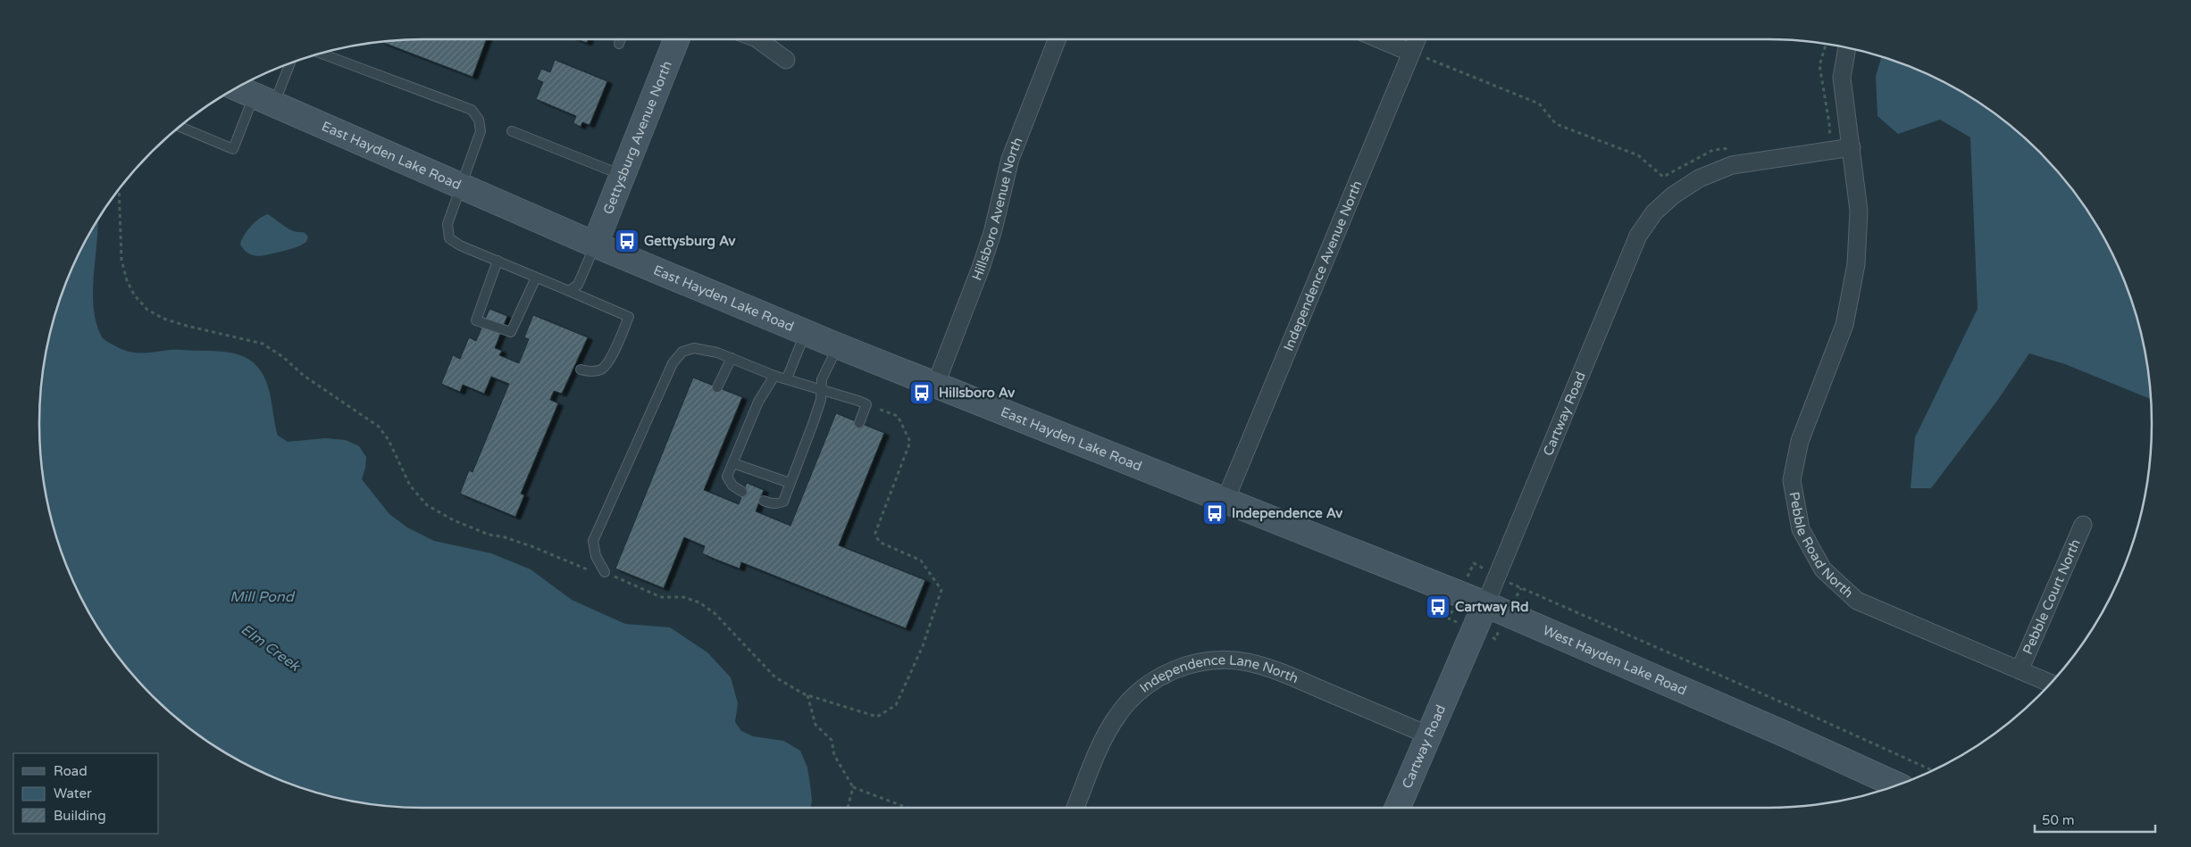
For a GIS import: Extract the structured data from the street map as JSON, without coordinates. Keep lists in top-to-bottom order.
{
  "streets": {
    "main road": [
      "Gettysburg Avenue North",
      "East Hayden Lake Road",
      "Cartway Road",
      "West Hayden Lake Road"
    ],
    "street": [
      "Hillsboro Avenue North",
      "Independence Avenue North",
      "Pebble Road North",
      "Pebble Court North",
      "Independence Lane North"
    ]
  },
  "crossings": [
    ["Gettysburg Avenue North", "East Hayden Lake Road"],
    ["East Hayden Lake Road", "Hillsboro Avenue North"],
    ["East Hayden Lake Road", "Independence Avenue North"],
    ["East Hayden Lake Road", "West Hayden Lake Road"],
    ["Independence Avenue North", "West Hayden Lake Road"],
    ["Cartway Road", "Pebble Road North"],
    ["Cartway Road", "West Hayden Lake Road"],
    ["Cartway Road", "Independence Lane North"],
    ["Pebble Road North", "Pebble Court North"]
  ],
  "water": ["Mill Pond", "Elm Creek"],
  "places": {
    "bus stop": [
      "Gettysburg Av",
      "Hillsboro Av",
      "Independence Av",
      "Cartway Rd"
    ]
  },
  "legend": ["Road", "Water", "Building"],
  "scale_bar": "50 m"
}
